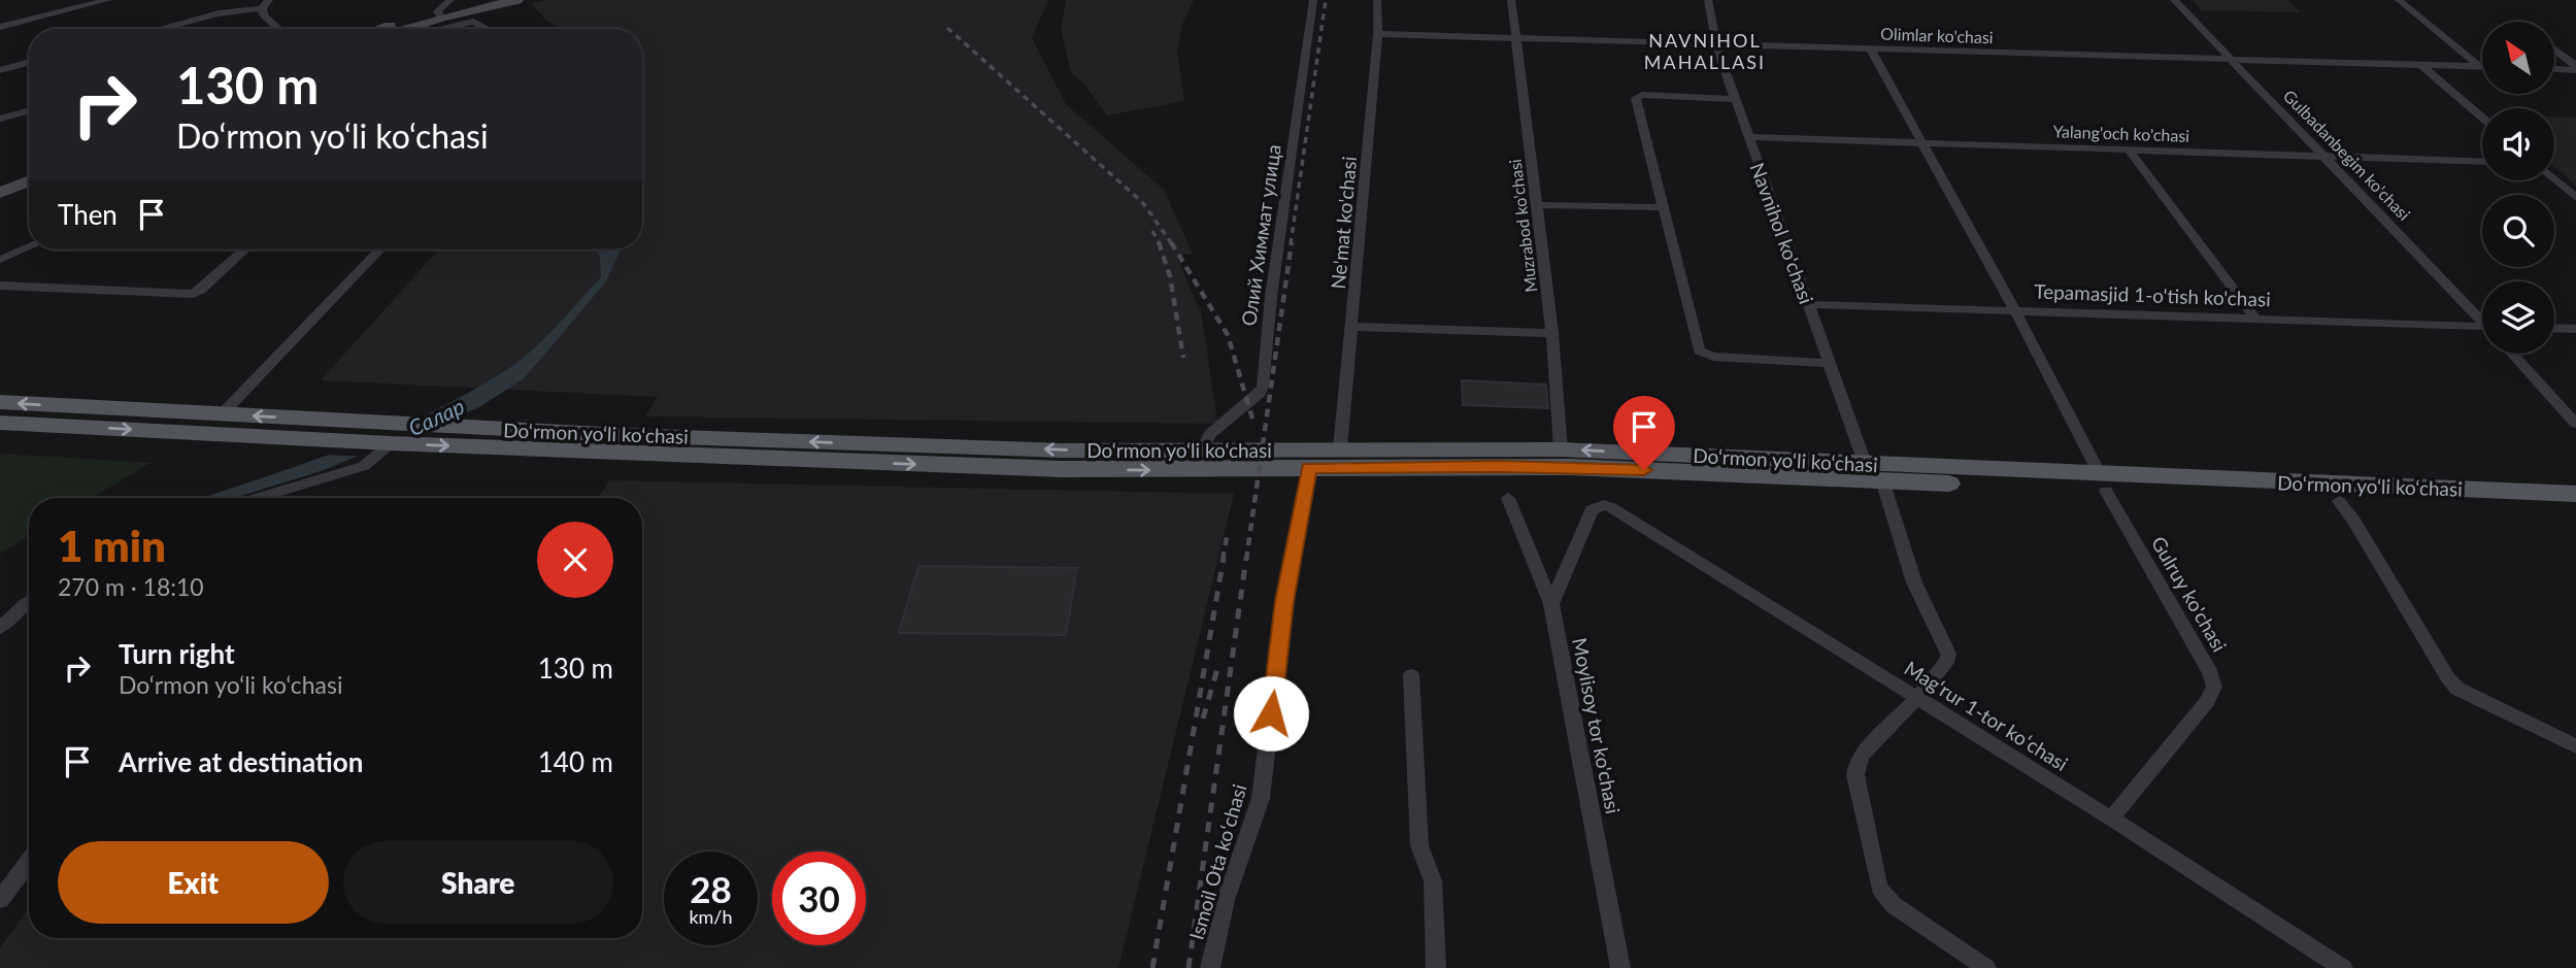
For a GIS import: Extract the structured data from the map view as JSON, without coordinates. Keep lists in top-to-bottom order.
{
  "streets": {
    "main road": ["Do‘rmon yo‘li ko‘chasi"],
    "street": [
      "Olimlar ko'chasi",
      "Yalang'och ko'chasi",
      "Gulbadanbegim ko'chasi",
      "Ne'mat ko'chasi",
      "Muzrabod ko'chasi",
      "Navnihol ko'chasi",
      "Олий Химмат улица",
      "Tepamasjid 1-o'tish ko'chasi",
      "Gulruy ko'chasi",
      "Magʻrur 1-tor koʻchasi",
      "Moylisoy tor ko'chasi",
      "Ismoil Ota koʻchasi"
    ]
  },
  "crossings": [
    ["Olimlar ko'chasi", "Gulbadanbegim ko'chasi"],
    ["Olimlar ko'chasi", "Ne'mat ko'chasi"],
    ["Olimlar ko'chasi", "Muzrabod ko'chasi"],
    ["Olimlar ko'chasi", "Navnihol ko'chasi"],
    ["Yalang'och ko'chasi", "Gulbadanbegim ko'chasi"],
    ["Yalang'och ko'chasi", "Navnihol ko'chasi"],
    ["Ne'mat ko'chasi", "Do‘rmon yo‘li ko‘chasi"],
    ["Muzrabod ko'chasi", "Do‘rmon yo‘li ko‘chasi"],
    ["Navnihol ko'chasi", "Tepamasjid 1-o'tish ko'chasi"],
    ["Navnihol ko'chasi", "Do‘rmon yo‘li ko‘chasi"],
    ["Navnihol ko'chasi", "Magʻrur 1-tor koʻchasi"],
    ["Олий Химмат улица", "Do‘rmon yo‘li ko‘chasi"],
    ["Do‘rmon yo‘li ko‘chasi", "Gulruy ko'chasi"],
    ["Do‘rmon yo‘li ko‘chasi", "Ismoil Ota koʻchasi"],
    ["Gulruy ko'chasi", "Magʻrur 1-tor koʻchasi"],
    ["Magʻrur 1-tor koʻchasi", "Moylisoy tor ko'chasi"]
  ],
  "districts": ["NAVNIHOL MAHALLASI"],
  "water": ["Салар"],
  "north": "top left",
  "page": {
    "turn": ["130 m", "Do‘rmon yo‘li ko‘chasi"],
    "then": "Then",
    "heading": ["1 min", "270 m · 18:10"],
    "list": [
      {
        "name": "Turn right",
        "note": "Do‘rmon yo‘li ko‘chasi",
        "value": "130 m"
      },
      {
        "name": "Arrive at destination",
        "value": "140 m"
      }
    ],
    "buttons": ["Exit", "Share"],
    "speed": "28 km/h",
    "limit": "30"
  }
}
